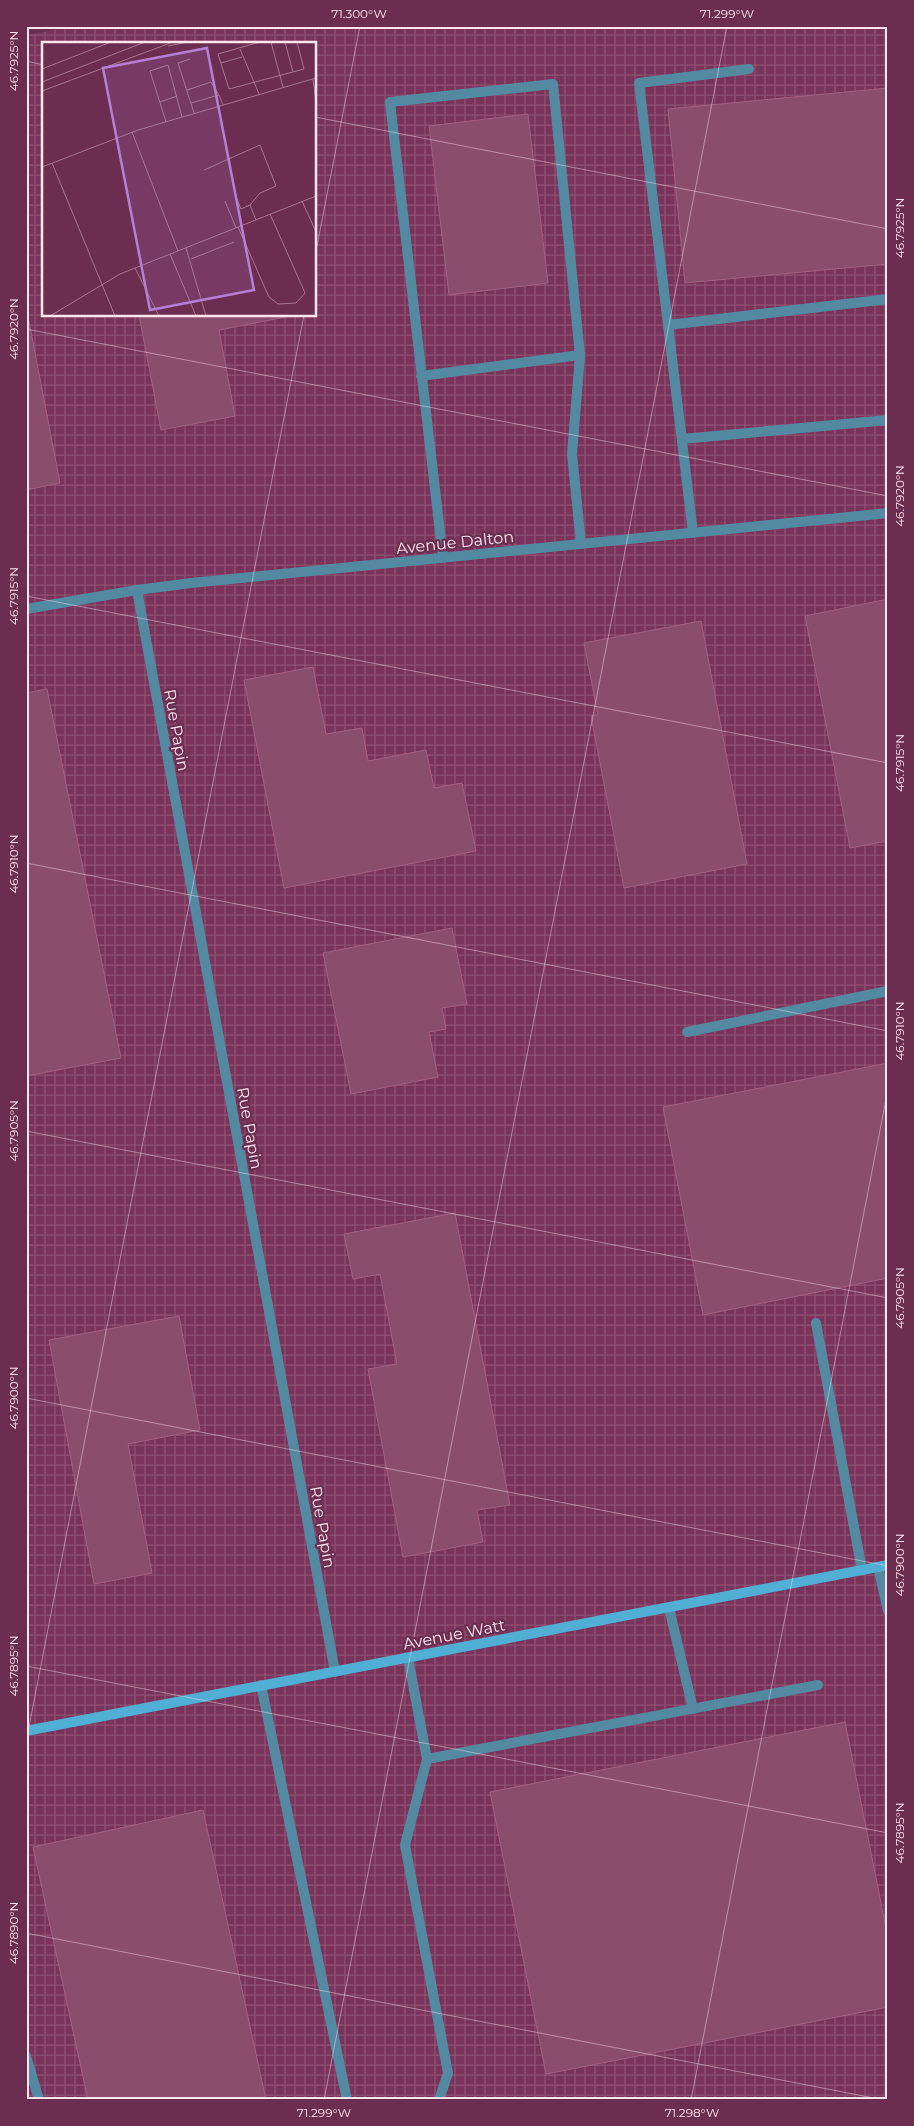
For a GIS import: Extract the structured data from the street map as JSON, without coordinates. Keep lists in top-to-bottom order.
{
  "streets": {
    "street": ["Avenue Dalton", "Rue Papin", "Avenue Watt"]
  },
  "crossings": [
    ["Avenue Dalton", "Rue Papin"],
    ["Rue Papin", "Avenue Watt"]
  ],
  "coordinates": [
    "71.300°W",
    "71.299°W",
    "46.7925°N",
    "46.7920°N",
    "46.7915°N",
    "46.7910°N",
    "46.7905°N",
    "46.7900°N",
    "46.7895°N",
    "46.7890°N",
    "71.298°W"
  ]
}
